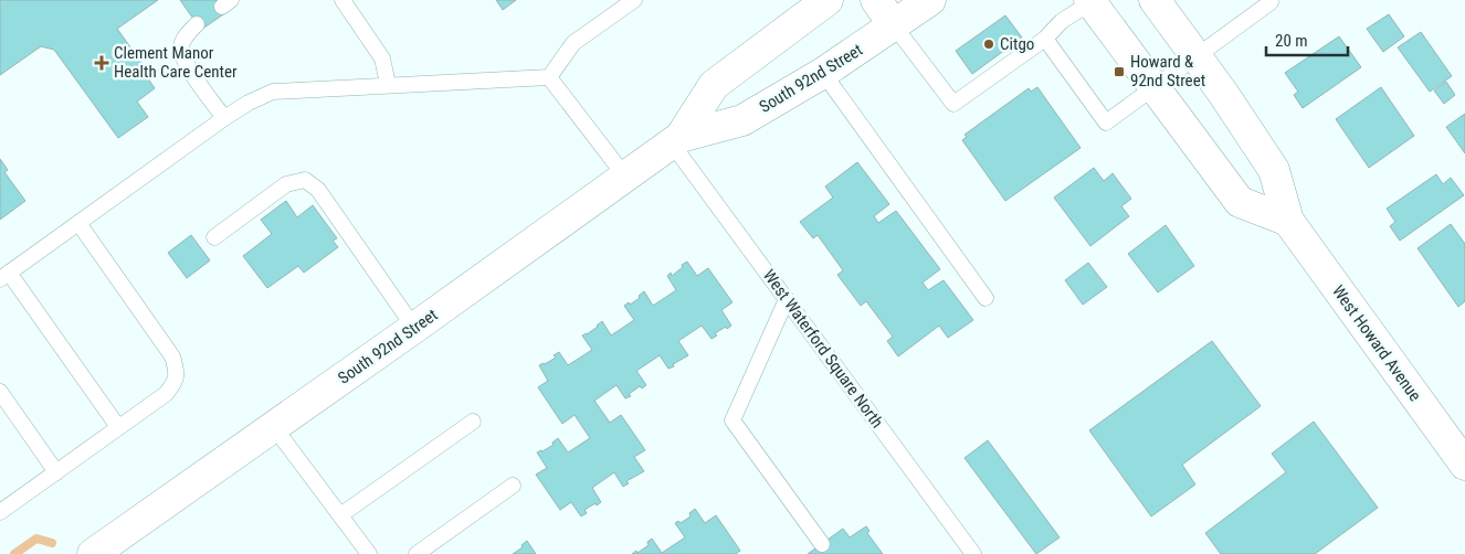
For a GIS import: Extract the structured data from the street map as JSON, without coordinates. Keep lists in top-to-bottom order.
{
  "streets": {
    "main road": ["South 92nd Street", "West Howard Avenue"],
    "lane": ["West Waterford Square North"]
  },
  "crossings": [
    ["South 92nd Street", "West Waterford Square North"]
  ],
  "places": {
    "other": ["Citgo"],
    "health": ["Clement Manor Health Care Center"],
    "transit": ["Howard & 92nd Street"]
  },
  "scale_bar": "20 m"
}
